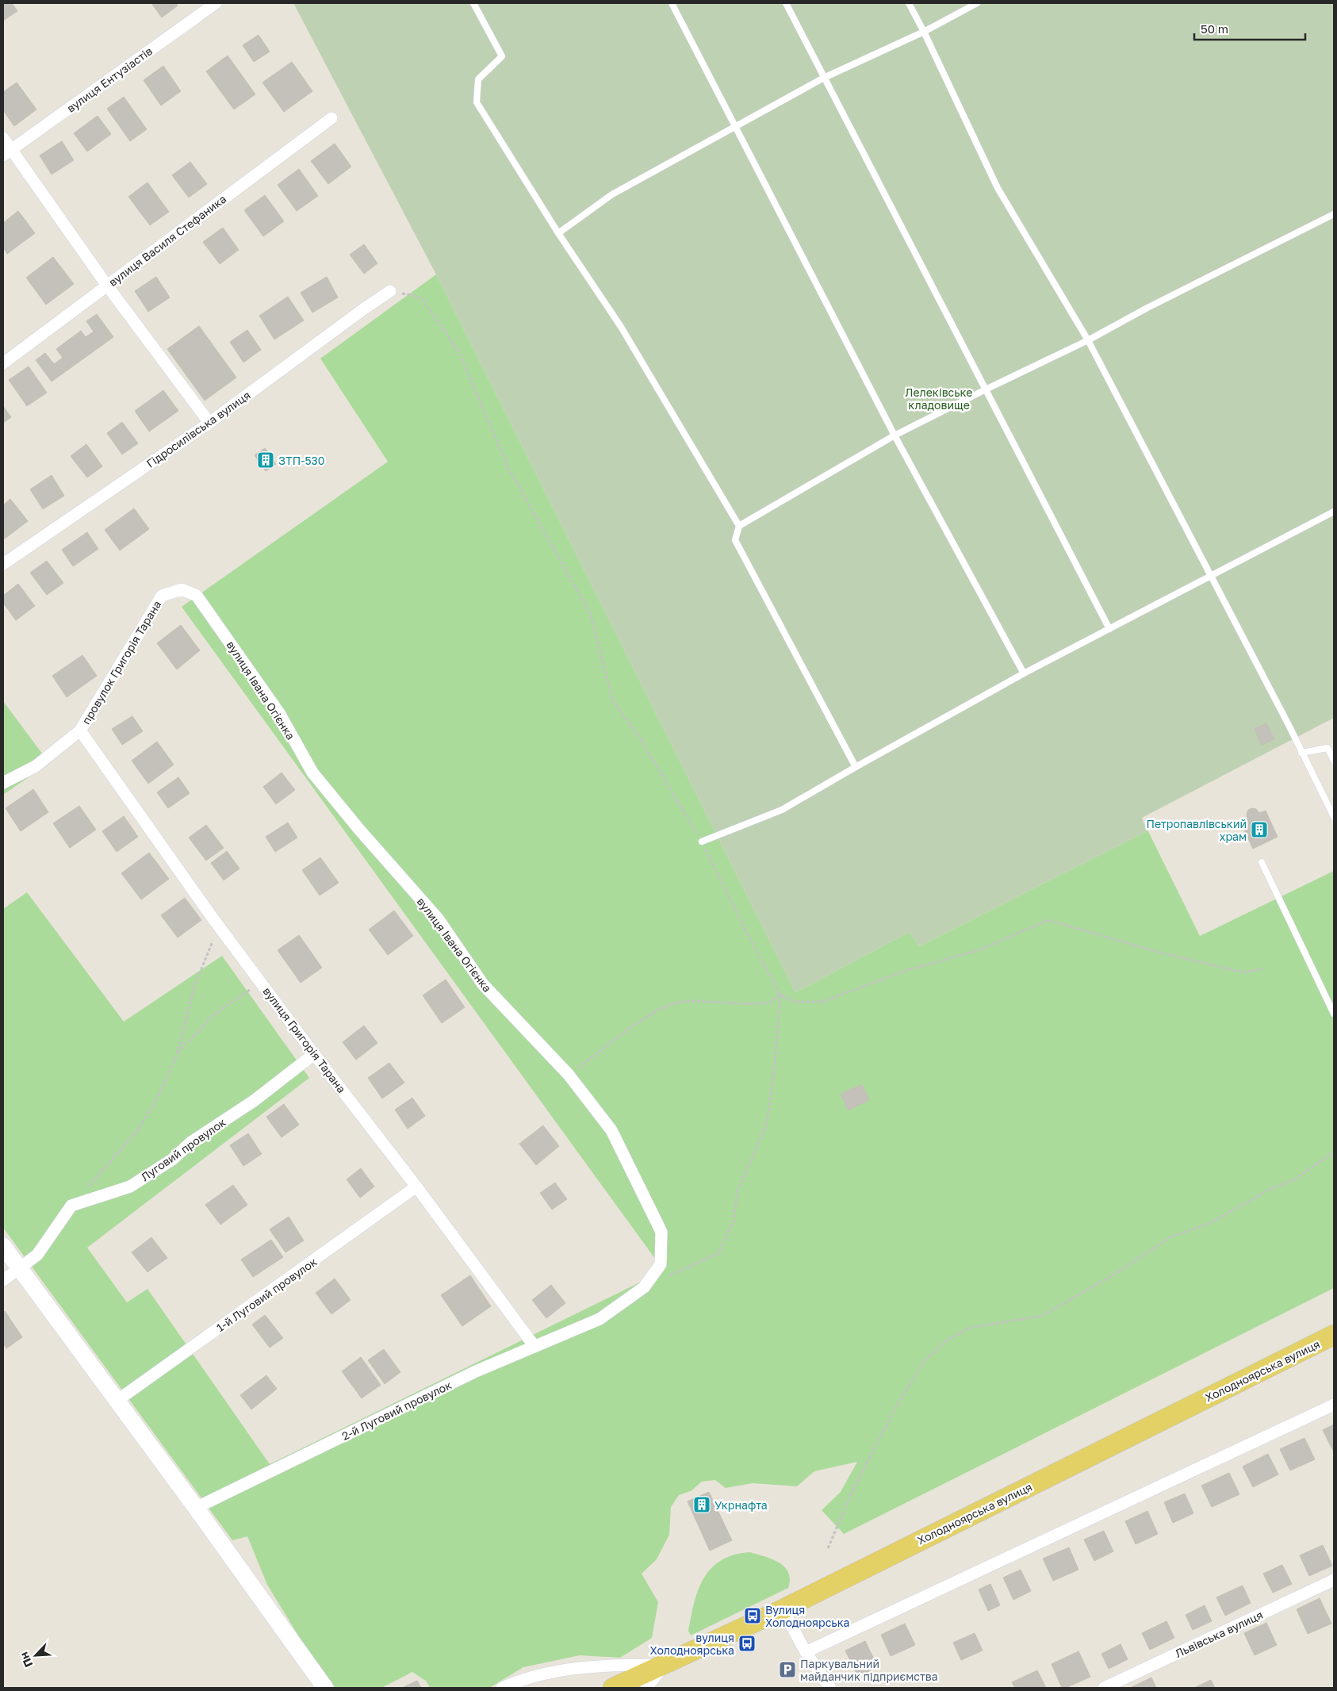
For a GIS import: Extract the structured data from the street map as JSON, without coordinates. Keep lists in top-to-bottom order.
{
  "streets": {
    "main road": ["Холодноярська вулиця"],
    "street": [
      "вулиця Ентузіастів",
      "вулиця Василя Стефаника",
      "Гідросилівська вулиця",
      "провулок Григорія Тарана",
      "вулиця Івана Огієнка",
      "вулиця Григорія Тарана",
      "Луговий провулок",
      "1-й Луговий провулок",
      "2-й Луговий провулок",
      "Львівська вулиця"
    ]
  },
  "crossings": [
    ["провулок Григорія Тарана", "вулиця Івана Огієнка"],
    ["провулок Григорія Тарана", "вулиця Григорія Тарана"],
    ["вулиця Івана Огієнка", "2-й Луговий провулок"],
    ["вулиця Григорія Тарана", "Луговий провулок"],
    ["вулиця Григорія Тарана", "1-й Луговий провулок"],
    ["вулиця Григорія Тарана", "2-й Луговий провулок"]
  ],
  "parks": ["Лелеківське кладовище"],
  "places": {
    "building": ["ЗТП-530", "Петропавлівський храм", "Укрнафта"],
    "bus stop": ["Вулиця Холодноярська", "вулиця Холодноярська"],
    "parking": ["Паркувальний майданчик підприємства"]
  },
  "scale_bar": "50 m",
  "north": "bottom left"
}
